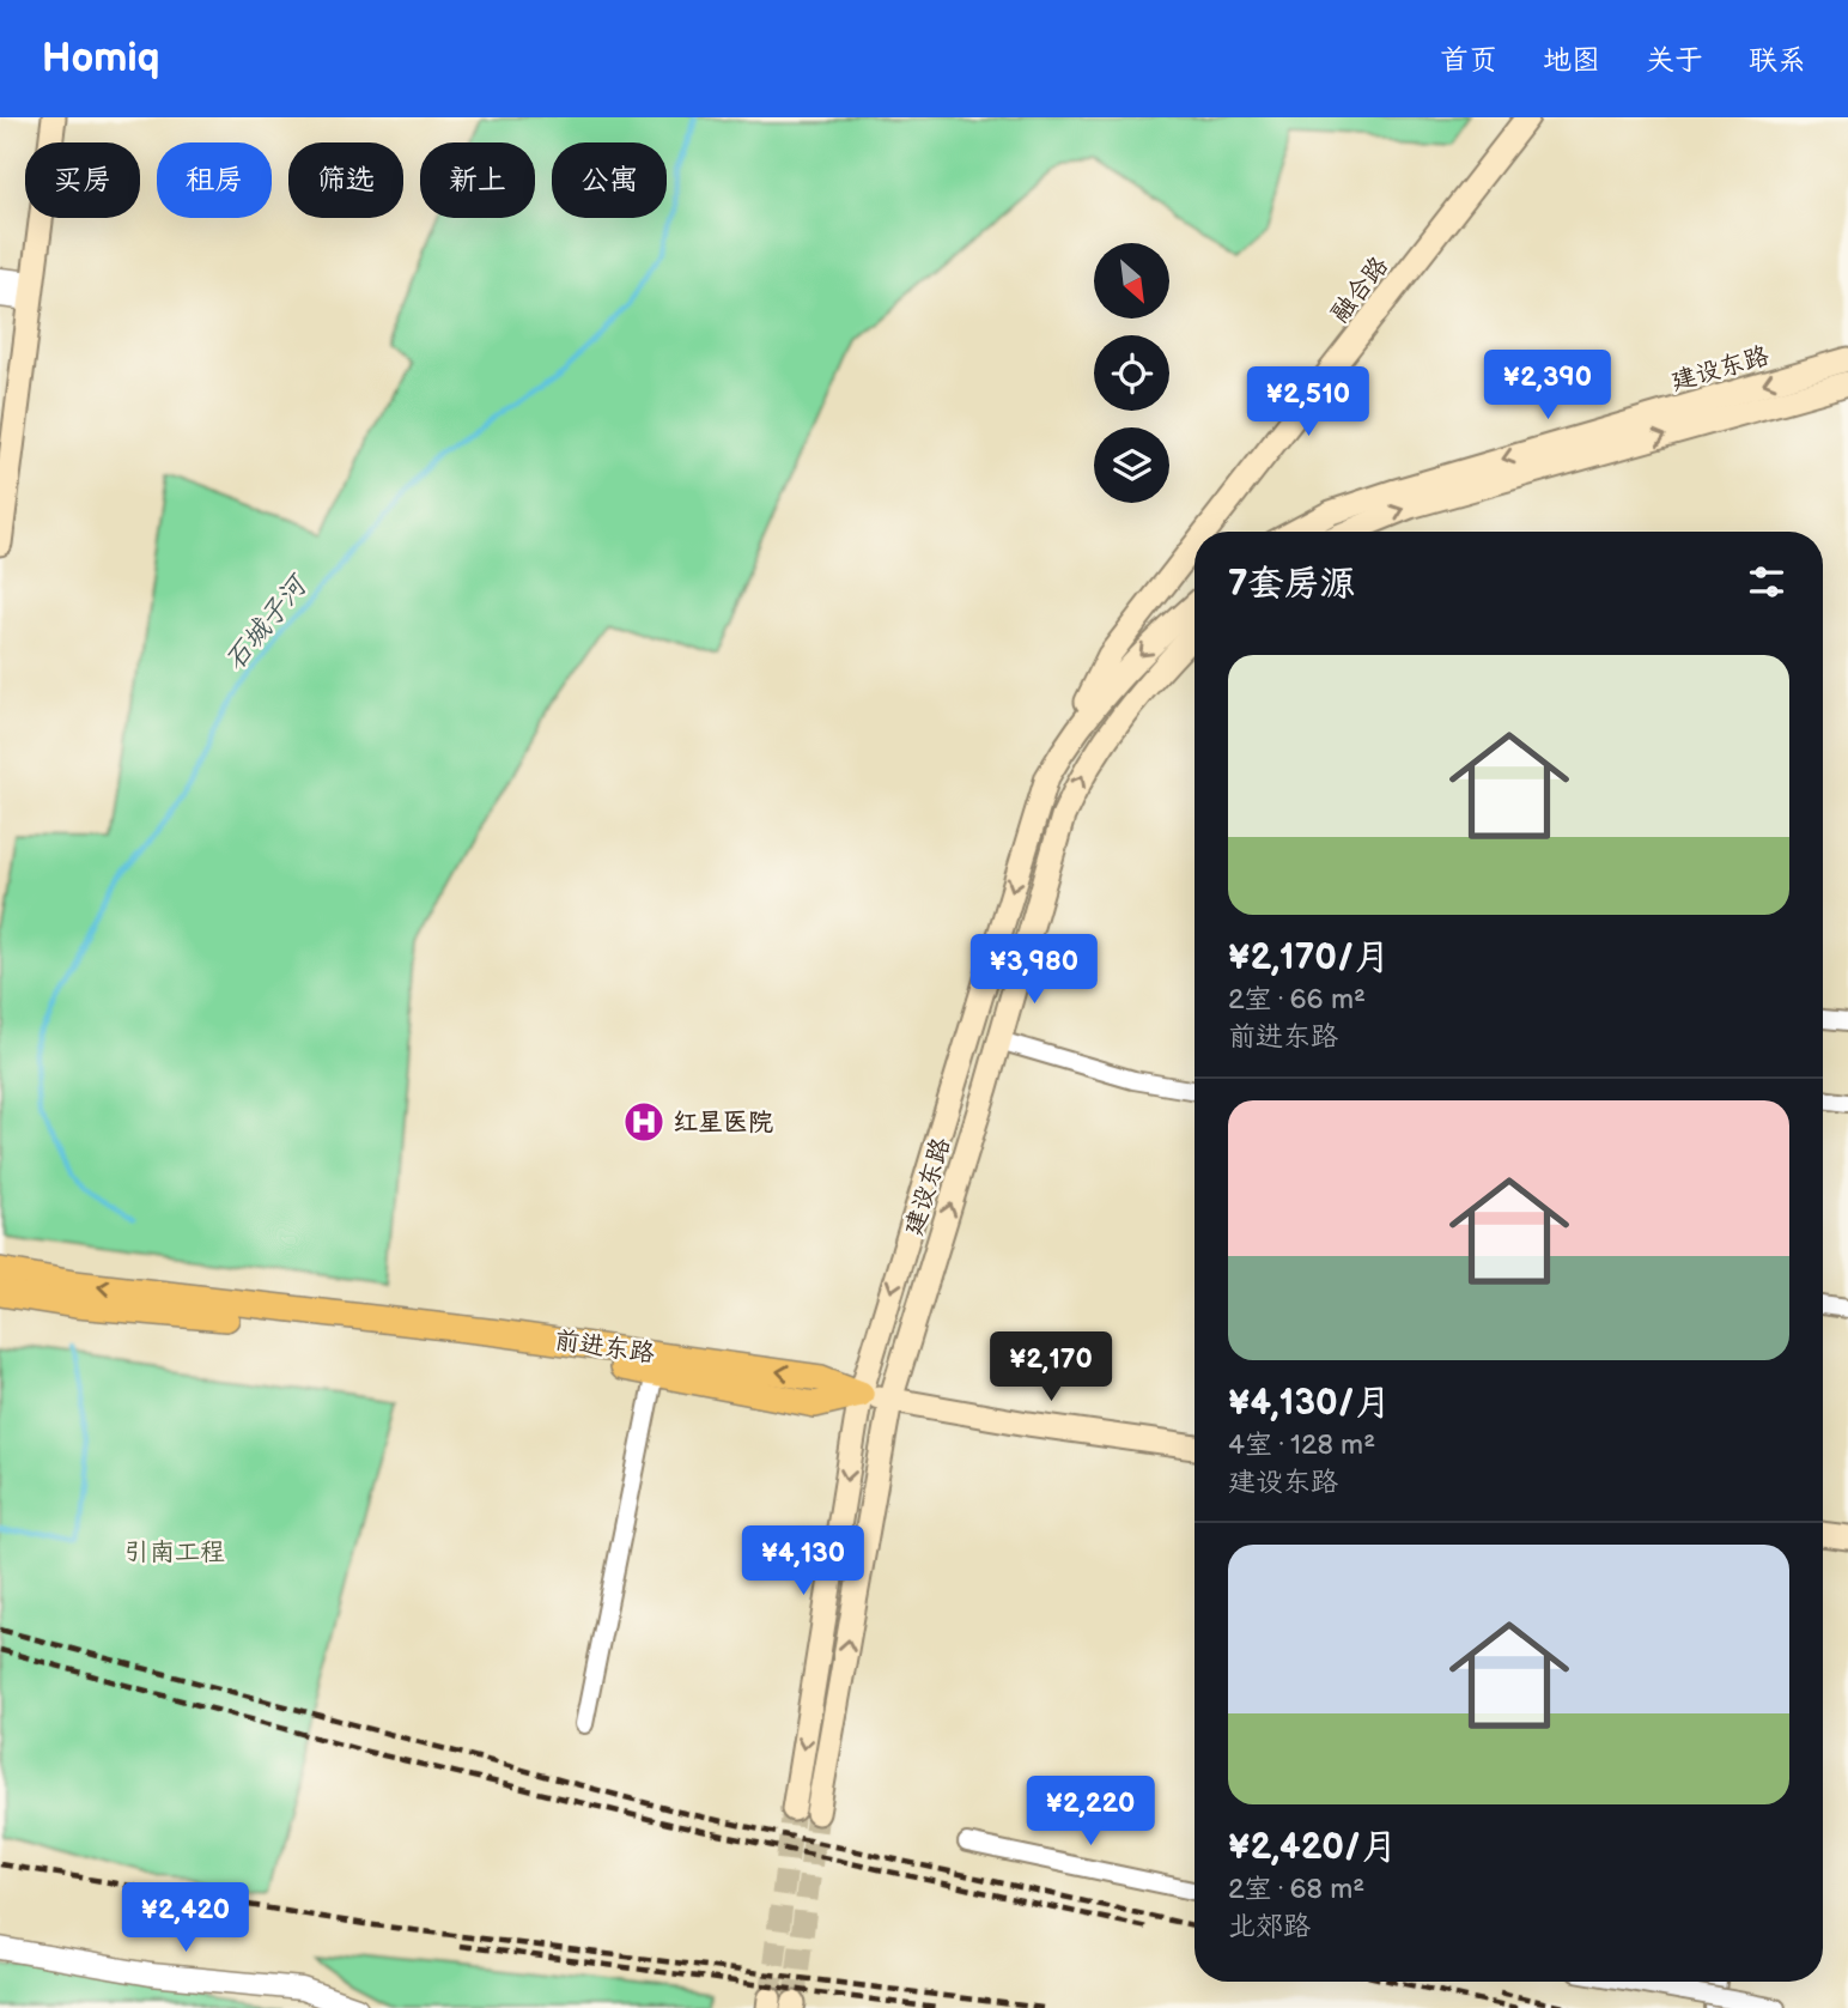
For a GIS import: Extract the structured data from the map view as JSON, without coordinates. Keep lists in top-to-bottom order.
{
  "streets": {
    "main road": ["融合路", "建设东路", "前进东路"]
  },
  "crossings": [
    ["融合路", "建设东路"],
    ["建设东路", "前进东路"]
  ],
  "water": ["石城子河"],
  "parks": ["引南工程"],
  "places": {
    "hospital": ["红星医院"]
  },
  "north": "bottom right",
  "page": {
    "header": "Homiq",
    "nav": [
      "首页",
      "地图",
      "关于",
      "联系"
    ],
    "chip": [
      "买房",
      "租房",
      "筛选",
      "新上",
      "公寓"
    ],
    "price": [
      "¥2,390",
      "¥2,510",
      "¥3,980",
      "¥2,170",
      "¥4,130",
      "¥2,220",
      "¥2,420"
    ],
    "heading": "7套房源",
    "list": [
      {
        "name": "¥2,170/月",
        "note": "2室 · 66 m² · 前进东路"
      },
      {
        "name": "¥4,130/月",
        "note": "4室 · 128 m² · 建设东路"
      },
      {
        "name": "¥2,420/月",
        "note": "2室 · 68 m² · 北郊路"
      }
    ]
  }
}
